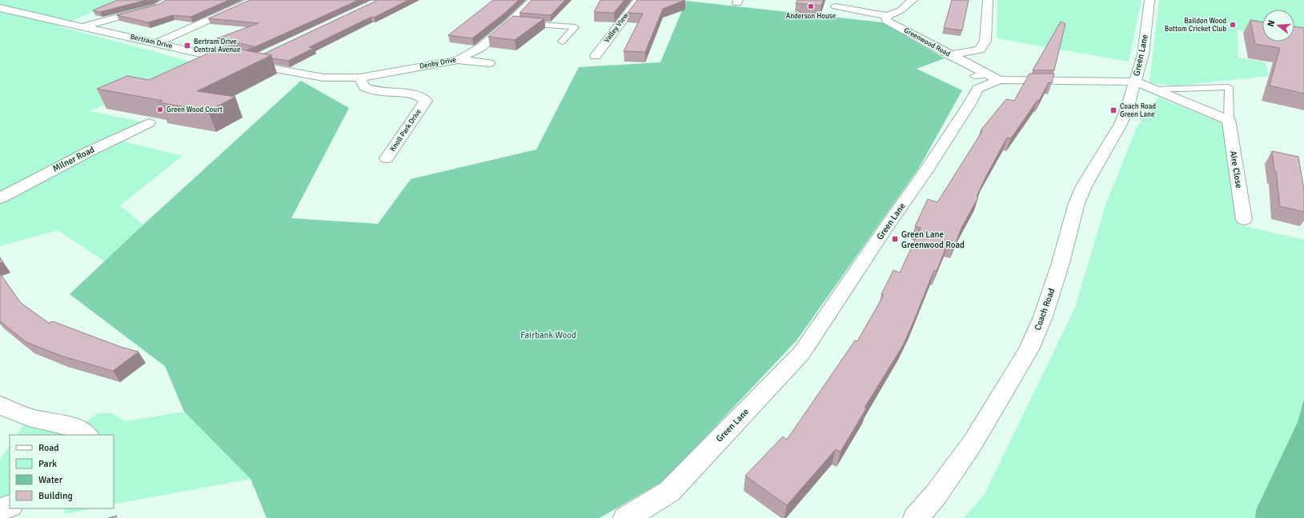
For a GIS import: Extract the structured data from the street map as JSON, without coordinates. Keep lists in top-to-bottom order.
{
  "streets": {
    "street": [
      "Valley View",
      "Bertram Drive",
      "Greenwood Road",
      "Green Lane",
      "Denby Drive",
      "Knoll Park Drive",
      "Milner Road",
      "Aire Close",
      "Coach Road"
    ]
  },
  "crossings": [
    ["Bertram Drive", "Denby Drive"],
    ["Bertram Drive", "Knoll Park Drive"],
    ["Greenwood Road", "Green Lane"],
    ["Green Lane", "Coach Road"],
    ["Denby Drive", "Knoll Park Drive"]
  ],
  "parks": ["Fairbank Wood"],
  "places": {
    "other": ["Anderson House", "Baildon Wood Bottom Cricket Club", "Green Wood Court"],
    "transit": ["Bertram Drive Central Avenue", "Coach Road Green Lane", "Green Lane Greenwood Road"]
  },
  "legend": [
    "Road",
    "Park",
    "Water",
    "Building"
  ],
  "north": "left"
}
